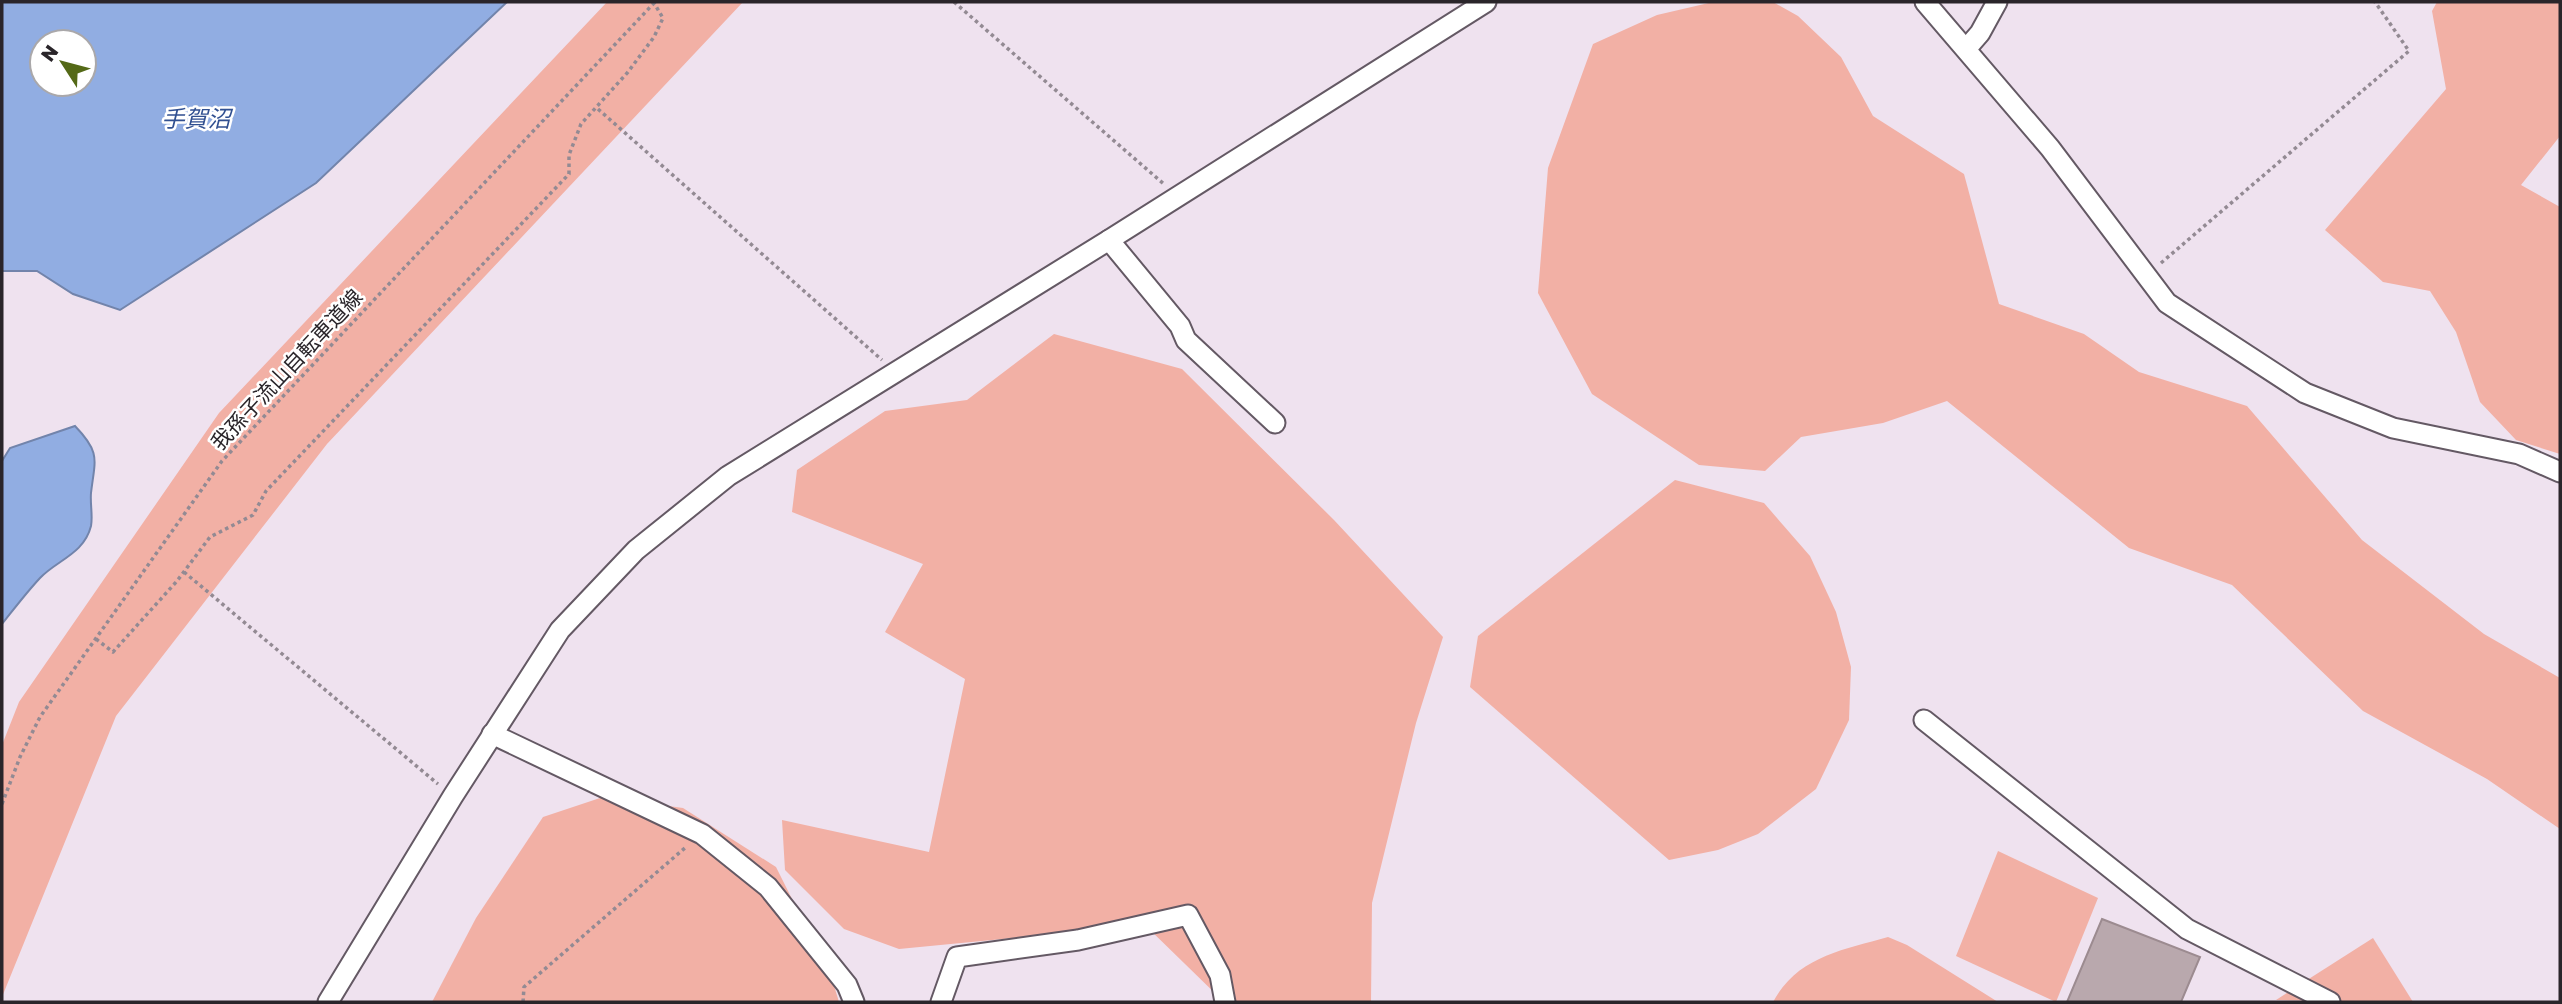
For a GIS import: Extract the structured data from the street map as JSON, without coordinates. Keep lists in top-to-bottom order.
{
  "streets": {
    "path": ["我孫子流山自転車道線"]
  },
  "water": ["手賀沼"],
  "north": "top left"
}
